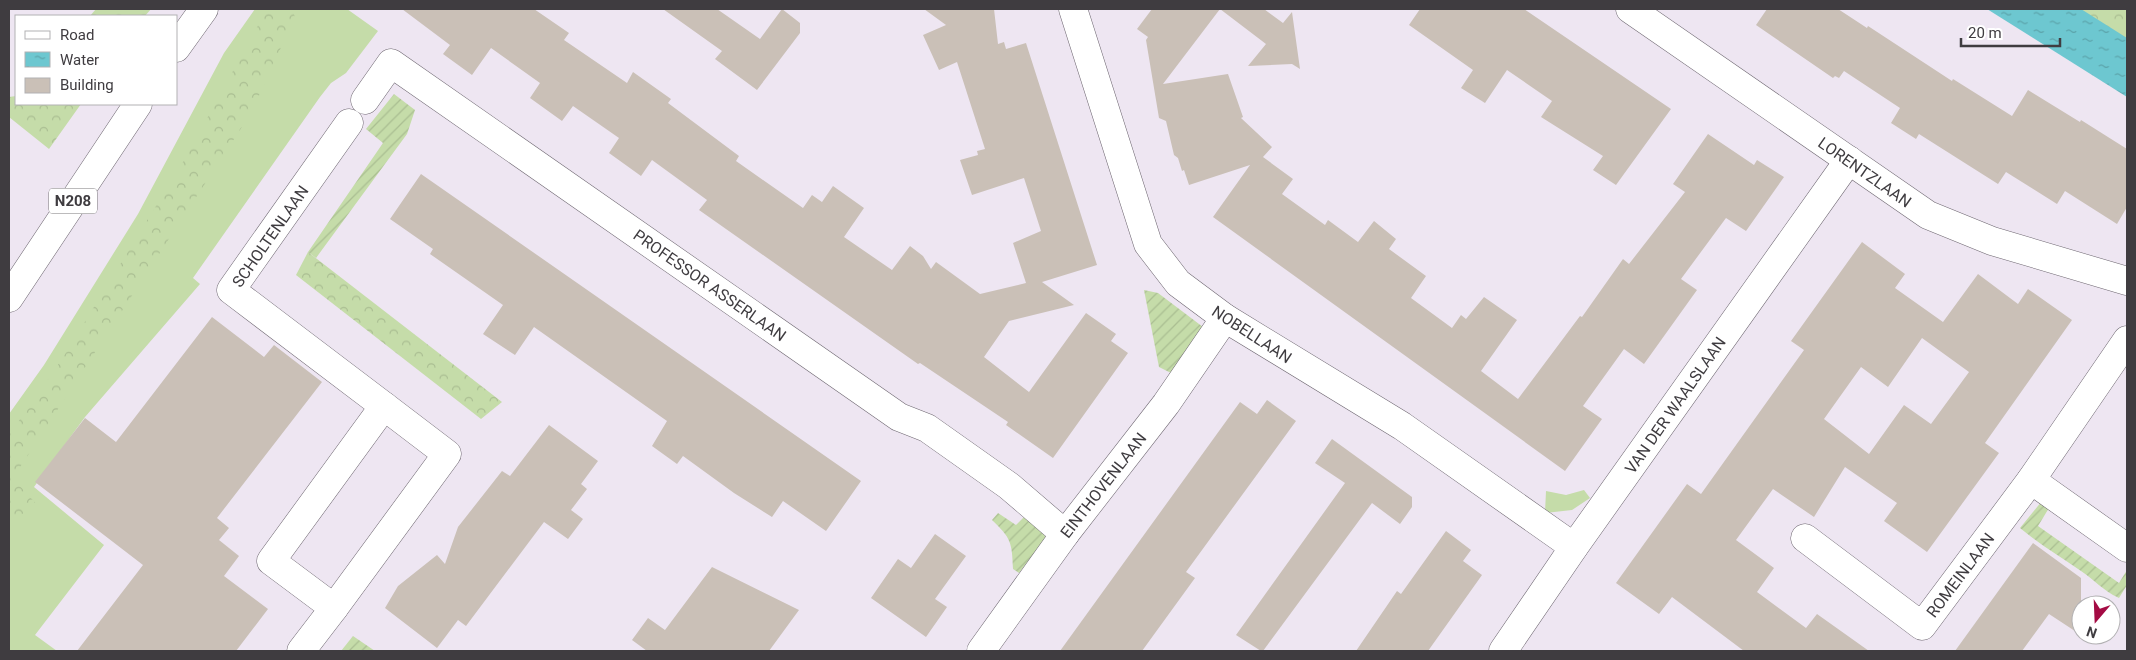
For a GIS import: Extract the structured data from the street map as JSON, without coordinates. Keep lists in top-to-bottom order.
{
  "streets": {
    "street": [
      "LORENTZLAAN",
      "N208",
      "SCHOLTENLAAN",
      "PROFESSOR ASSERLAAN",
      "NOBELLAAN",
      "VAN DER WAALSLAAN",
      "EINTHOVENLAAN",
      "ROMEINLAAN"
    ]
  },
  "crossings": [
    ["LORENTZLAAN", "VAN DER WAALSLAAN"],
    ["PROFESSOR ASSERLAAN", "EINTHOVENLAAN"],
    ["NOBELLAAN", "VAN DER WAALSLAAN"],
    ["NOBELLAAN", "EINTHOVENLAAN"]
  ],
  "legend": ["Road", "Water", "Building"],
  "scale_bar": "20 m",
  "north": "bottom"
}
